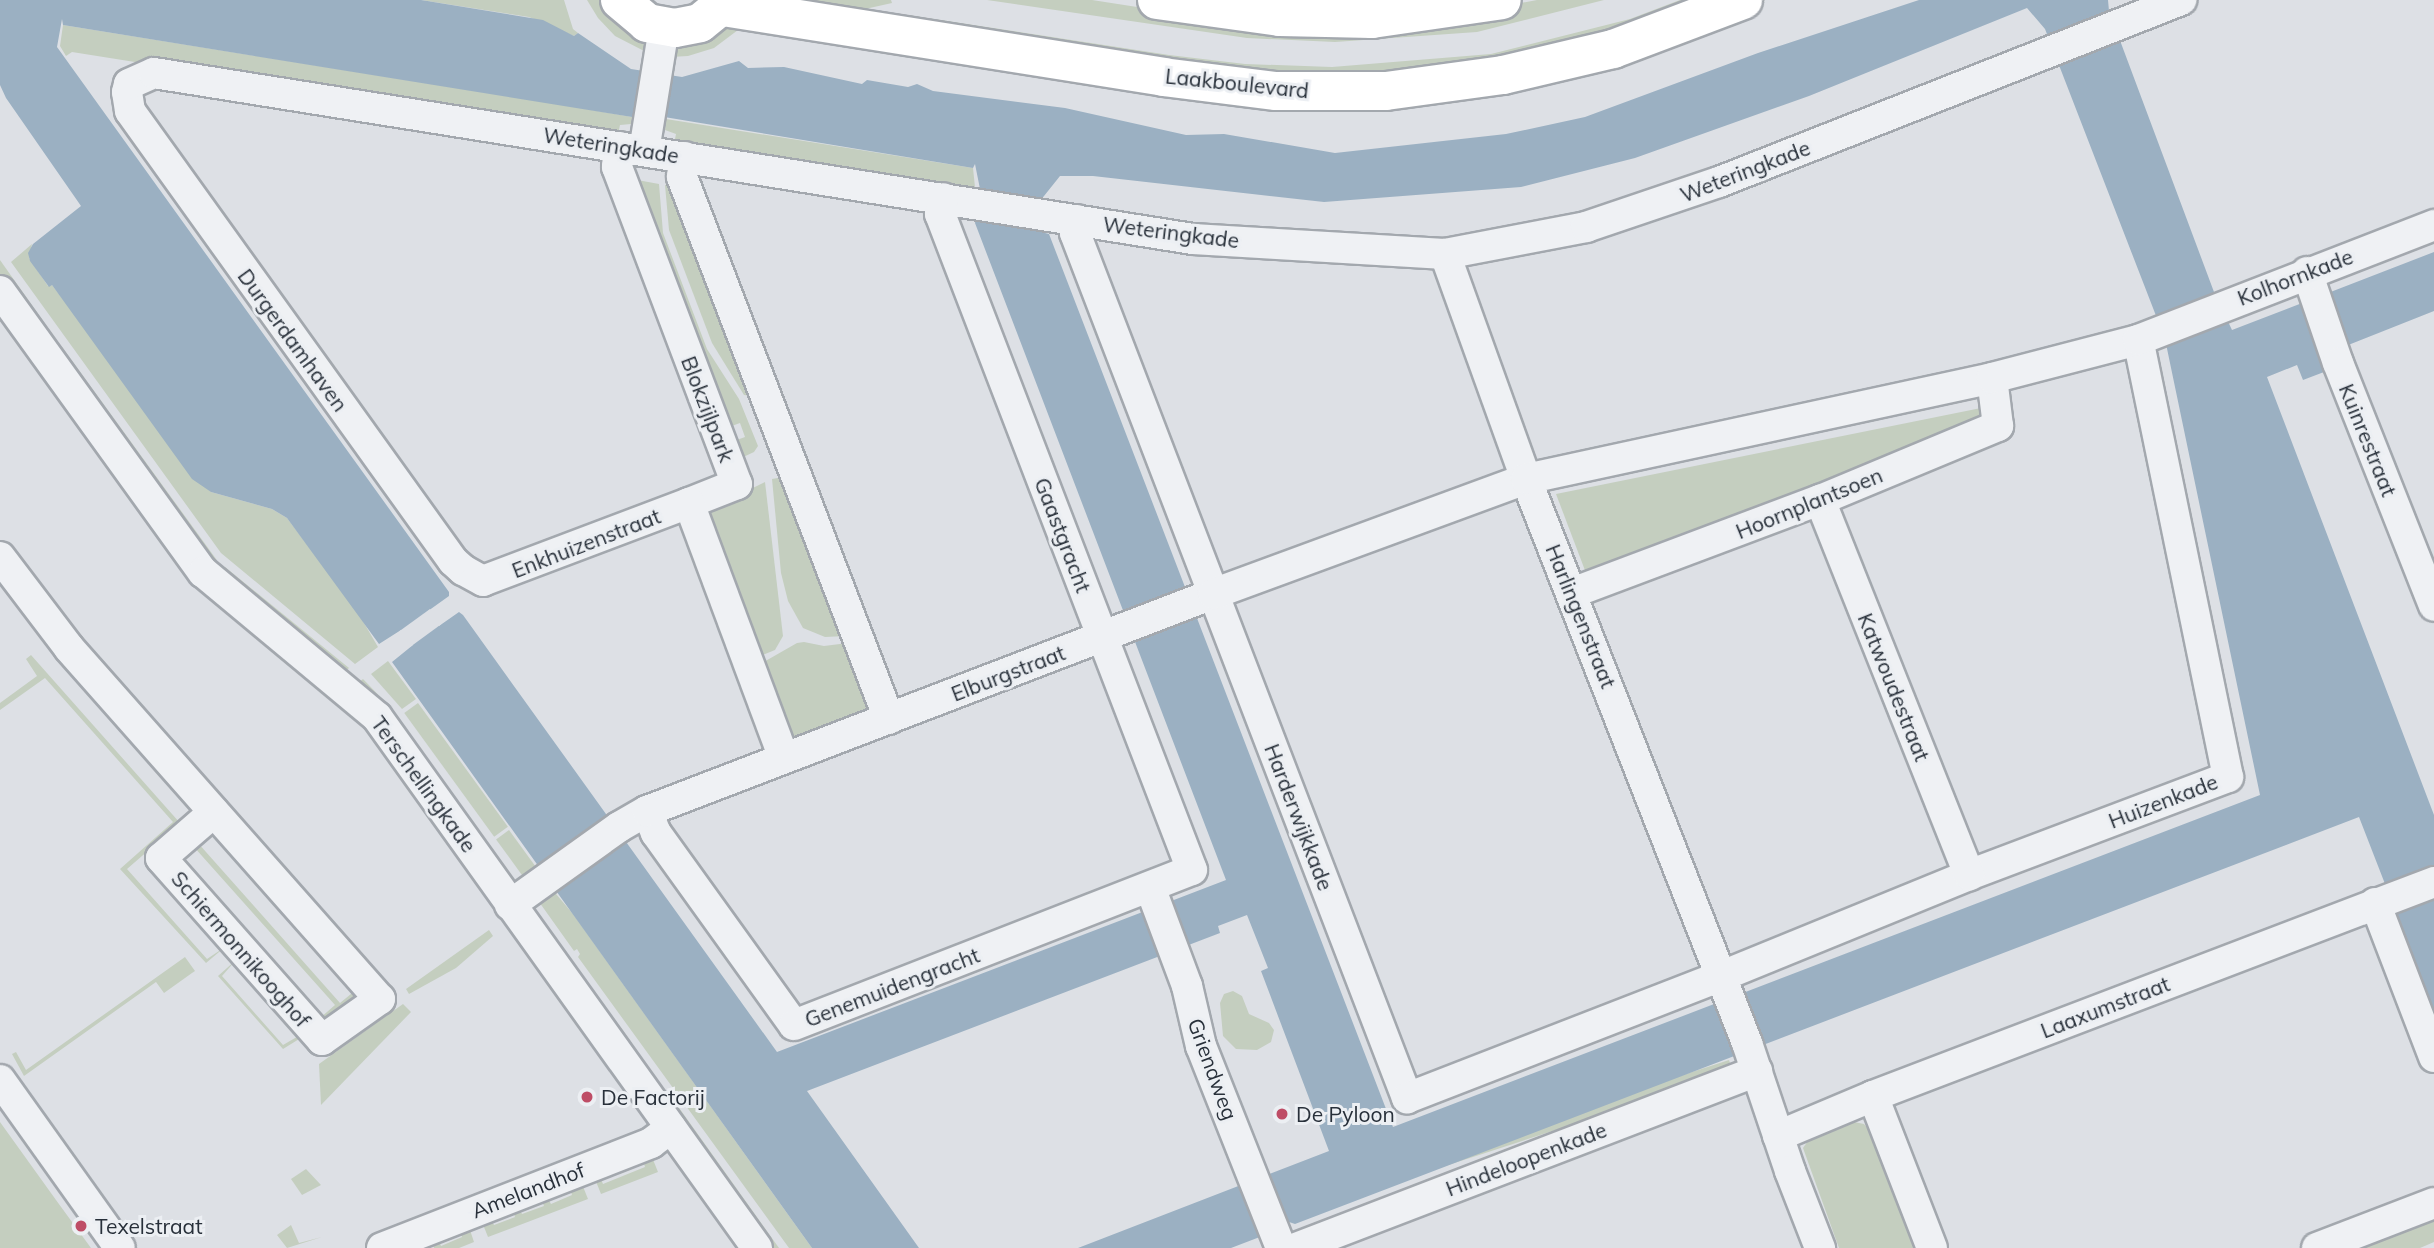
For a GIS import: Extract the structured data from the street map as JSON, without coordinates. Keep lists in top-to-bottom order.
{
  "streets": {
    "main road": ["Laakboulevard"],
    "street": [
      "Weteringkade",
      "Kolhornkade",
      "Durgerdamhaven",
      "Blokzijlpark",
      "Kuinrestraat",
      "Hoornplantsoen",
      "Gaastgracht",
      "Enkhuizenstraat",
      "Harlingenstraat",
      "Elburgstraat",
      "Katwoudestraat",
      "Terschellingkade",
      "Huizenkade",
      "Harderwijkkade",
      "Schiermonnikooghof",
      "Genemuidengracht",
      "Laaxumstraat",
      "Griendweg",
      "Hindeloopenkade",
      "Amelandhof"
    ]
  },
  "crossings": [
    ["Weteringkade", "Durgerdamhaven"],
    ["Weteringkade", "Blokzijlpark"],
    ["Weteringkade", "Gaastgracht"],
    ["Weteringkade", "Harlingenstraat"],
    ["Weteringkade", "Harderwijkkade"],
    ["Kolhornkade", "Kuinrestraat"],
    ["Kolhornkade", "Huizenkade"],
    ["Durgerdamhaven", "Enkhuizenstraat"],
    ["Blokzijlpark", "Enkhuizenstraat"],
    ["Hoornplantsoen", "Harlingenstraat"],
    ["Hoornplantsoen", "Katwoudestraat"],
    ["Gaastgracht", "Elburgstraat"],
    ["Gaastgracht", "Genemuidengracht"],
    ["Harlingenstraat", "Elburgstraat"],
    ["Harlingenstraat", "Huizenkade"],
    ["Harlingenstraat", "Harderwijkkade"],
    ["Elburgstraat", "Terschellingkade"],
    ["Elburgstraat", "Harderwijkkade"],
    ["Elburgstraat", "Genemuidengracht"],
    ["Katwoudestraat", "Huizenkade"],
    ["Terschellingkade", "Amelandhof"],
    ["Huizenkade", "Harderwijkkade"],
    ["Genemuidengracht", "Griendweg"]
  ],
  "places": ["De Factorij", "De Pyloon", "Texelstraat"]
}
